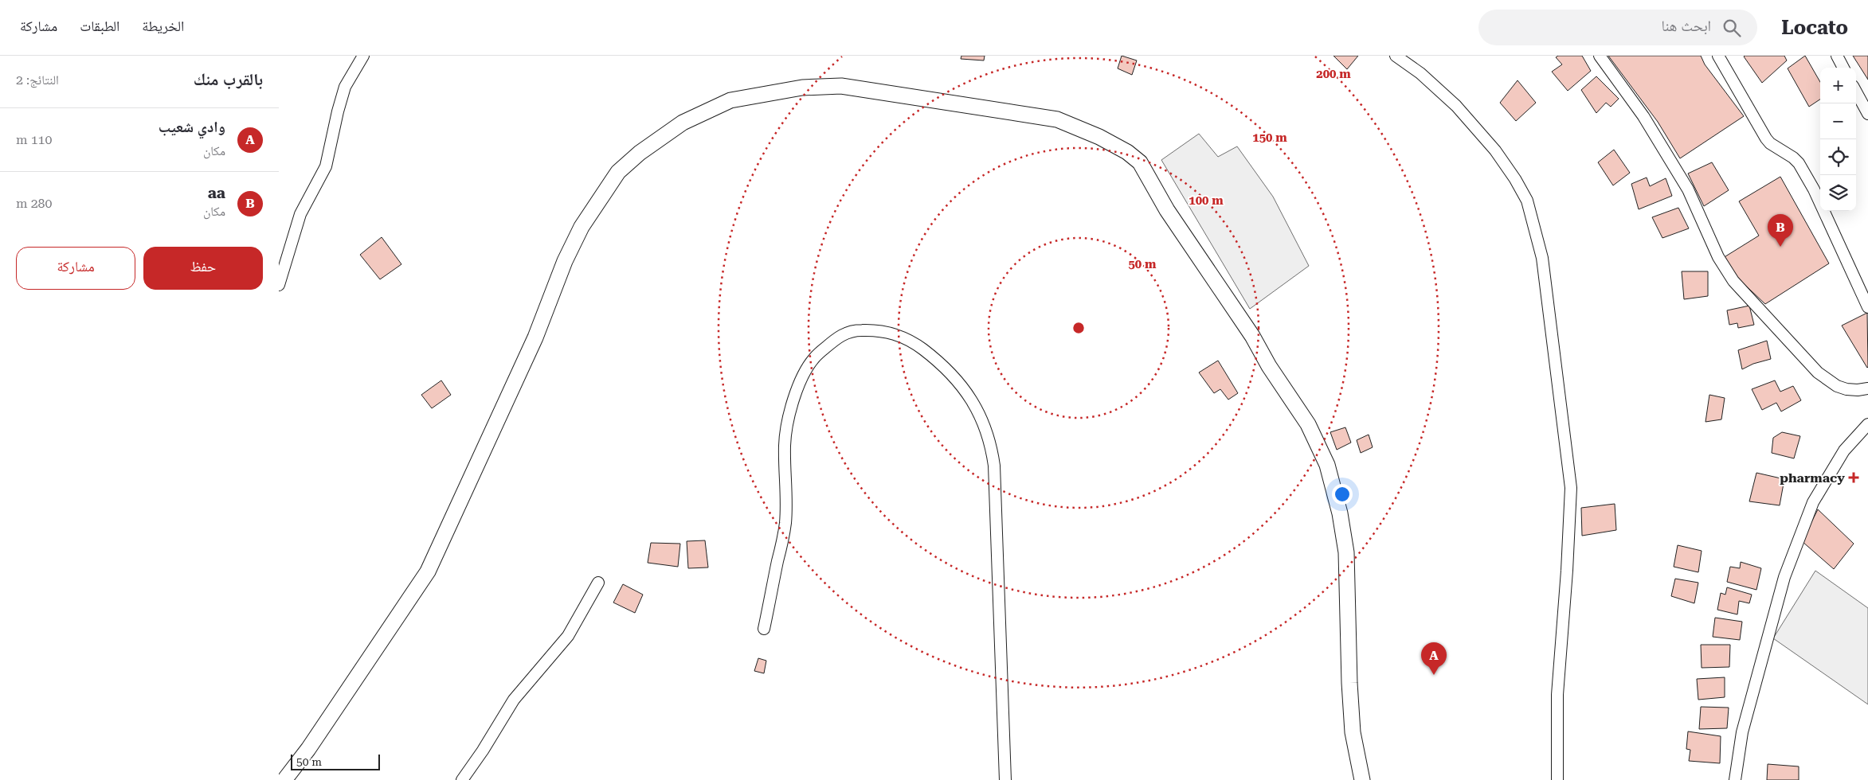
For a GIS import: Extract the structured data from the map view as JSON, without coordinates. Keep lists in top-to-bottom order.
{
  "places": {
    "health": ["pharmacy"]
  },
  "scale_bar": "50 m",
  "page": {
    "header": "Locato",
    "search": "ابحث هنا",
    "nav": ["الخريطة", "الطبقات", "مشاركة"],
    "heading": ["بالقرب منك", "النتائج: 2"],
    "map_buttons": ["+", "−"],
    "list": [
      {
        "mark": "A",
        "name": "وادي شعيب",
        "note": "مكان",
        "value": "110 m"
      },
      {
        "mark": "B",
        "name": "aa",
        "note": "مكان",
        "value": "280 m"
      }
    ],
    "pins": ["B", "A"],
    "buttons": ["حفظ", "مشاركة"],
    "scale": "50 m"
  },
  "rings": [
    "200 m",
    "150 m",
    "100 m",
    "50 m"
  ]
}
